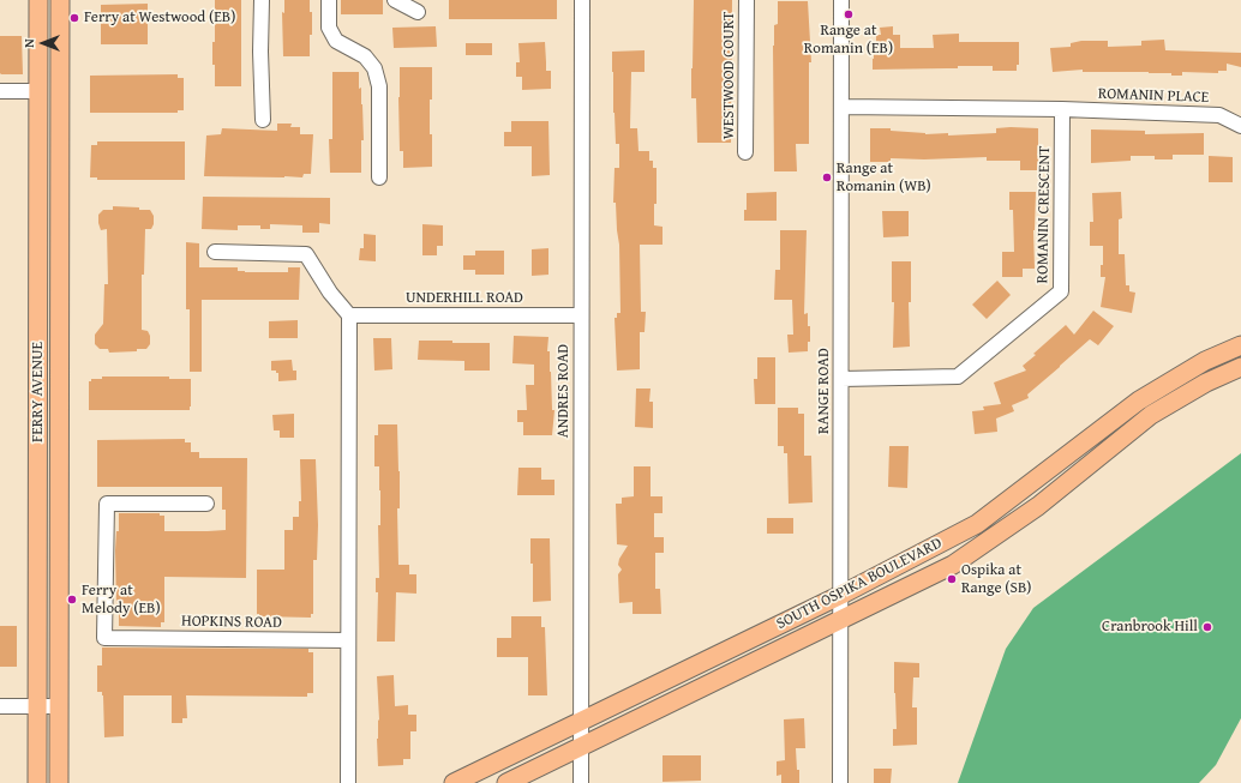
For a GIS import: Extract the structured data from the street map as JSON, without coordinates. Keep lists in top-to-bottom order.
{
  "streets": {
    "main road": ["FERRY AVENUE", "SOUTH OSPIKA BOULEVARD"],
    "street": [
      "WESTWOOD COURT",
      "ROMANIN PLACE",
      "ROMANIN CRESCENT",
      "UNDERHILL ROAD",
      "ANDRES ROAD",
      "RANGE ROAD",
      "HOPKINS ROAD"
    ]
  },
  "crossings": [
    ["ROMANIN PLACE", "ROMANIN CRESCENT"],
    ["ROMANIN CRESCENT", "RANGE ROAD"],
    ["UNDERHILL ROAD", "ANDRES ROAD"],
    ["ANDRES ROAD", "SOUTH OSPIKA BOULEVARD"],
    ["RANGE ROAD", "SOUTH OSPIKA BOULEVARD"]
  ],
  "places": [
    "Range at Romanin (EB)",
    "Ferry at Westwood (EB)",
    "Range at Romanin (WB)",
    "Ospika at Range (SB)",
    "Ferry at Melody (EB)",
    "Cranbrook Hill"
  ],
  "north": "left"
}
